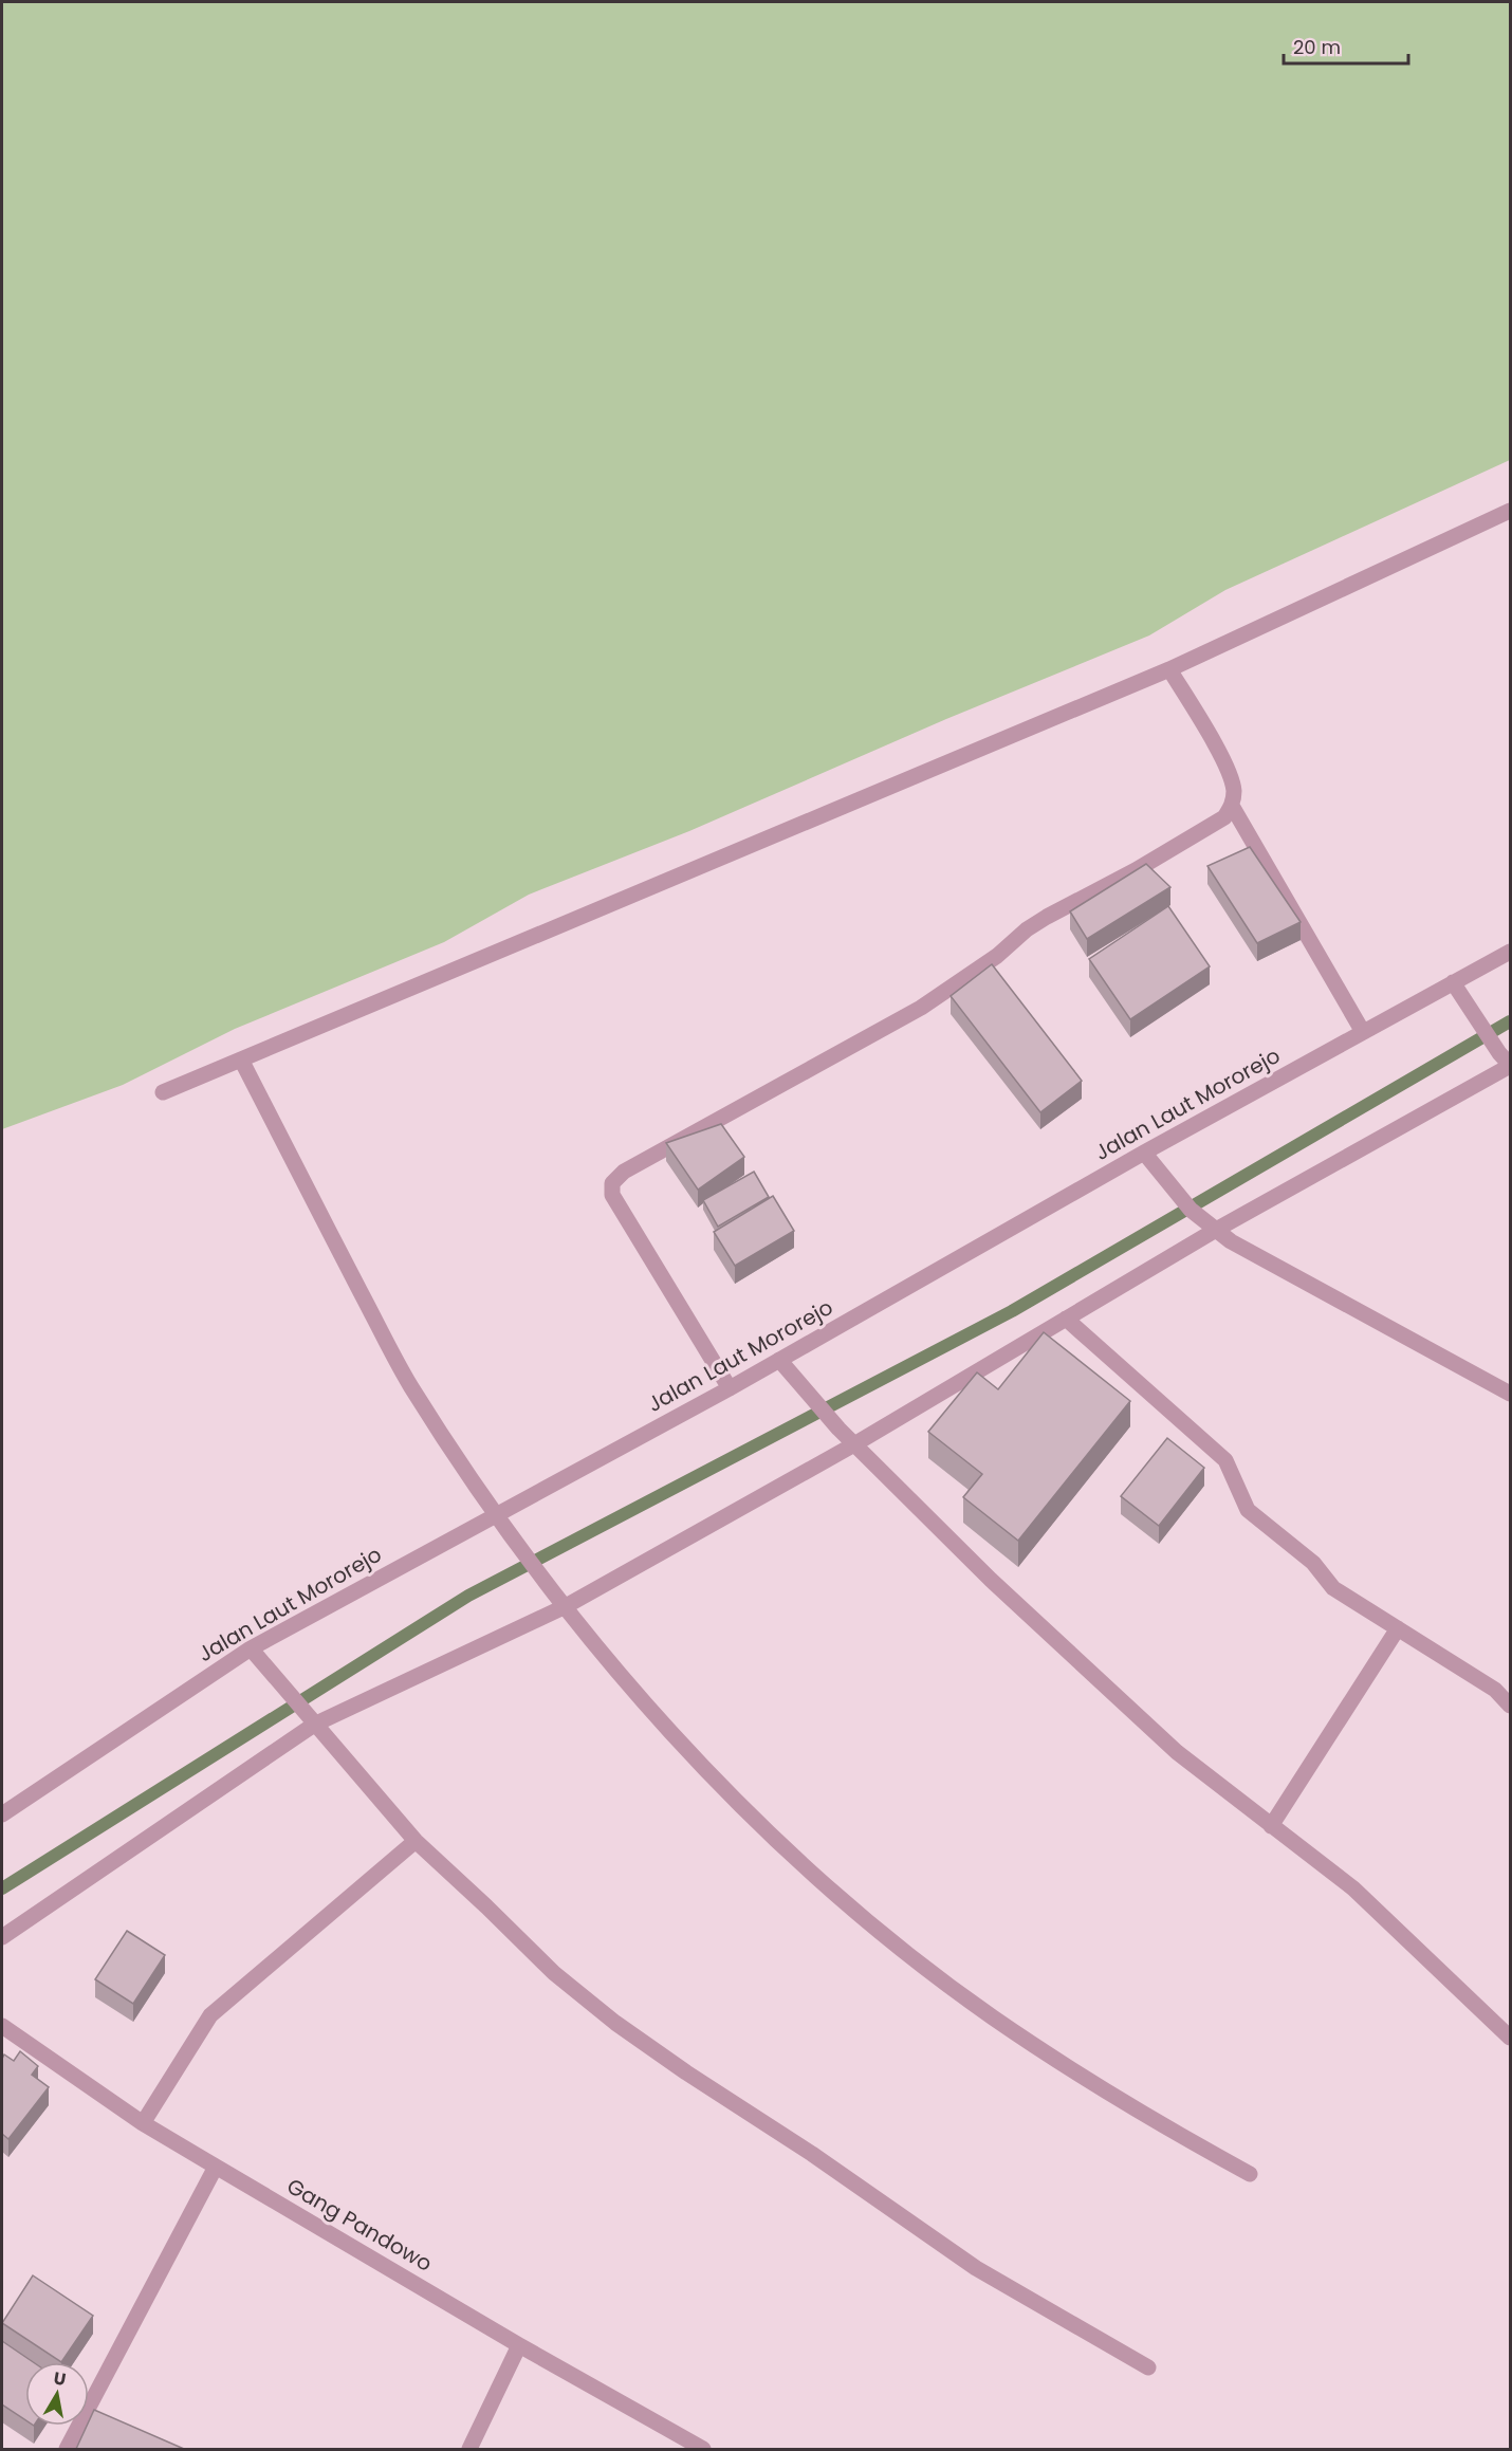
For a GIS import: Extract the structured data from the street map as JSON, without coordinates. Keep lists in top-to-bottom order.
{
  "streets": {
    "street": ["Jalan Laut Mororejo", "Gang Pandowo"]
  },
  "scale_bar": "20 m",
  "north": "top"
}
